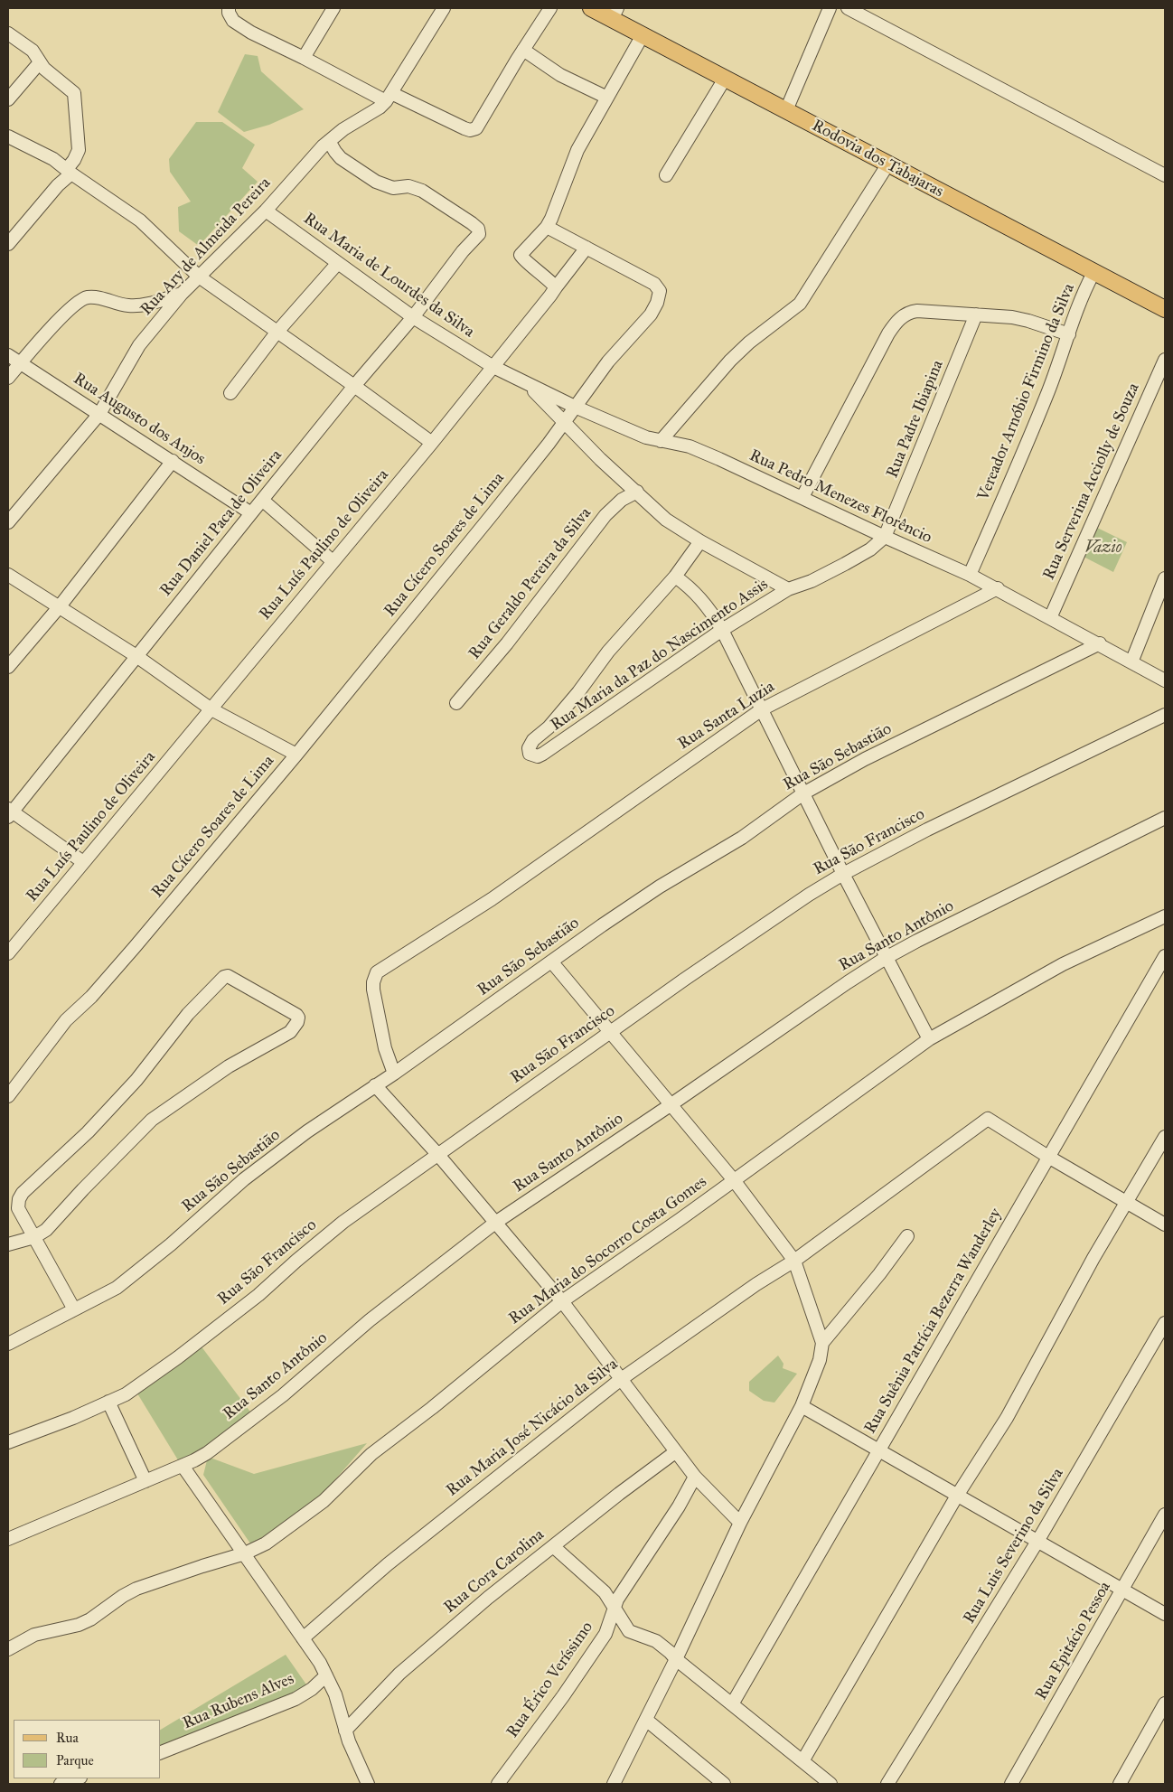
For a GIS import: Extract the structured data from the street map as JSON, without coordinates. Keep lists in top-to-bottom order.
{
  "streets": {
    "main road": ["Rodovia dos Tabajaras"],
    "street": [
      "Rua Ary de Almeida Pereira",
      "Rua Maria de Lourdes da Silva",
      "Vereador Arnóbio Firmino da Silva",
      "Rua Augusto dos Anjos",
      "Rua Padre Ibiapina",
      "Rua Serverina Acciolly de Souza",
      "Rua Pedro Menezes Florêncio",
      "Rua Daniel Paca de Oliveira",
      "Rua Luís Paulino de Oliveira",
      "Rua Cícero Soares de Lima",
      "Rua Geraldo Pereira da Silva",
      "Rua Maria da Paz do Nascimento Assis",
      "Rua Santa Luzia",
      "Rua São Sebastião",
      "Rua São Francisco",
      "Rua Santo Antônio",
      "Rua Maria do Socorro Costa Gomes",
      "Rua Suênia Patrícia Bezerra Wanderley",
      "Rua Maria José Nicácio da Silva",
      "Rua Luis Severino da Silva",
      "Rua Cora Carolina",
      "Rua Epitácio Pessoa",
      "Rua Érico Veríssimo",
      "Rua Rubens Alves"
    ]
  },
  "crossings": [
    ["Rodovia dos Tabajaras", "Vereador Arnóbio Firmino da Silva"],
    ["Rua Ary de Almeida Pereira", "Rua Maria de Lourdes da Silva"],
    ["Rua Ary de Almeida Pereira", "Rua Augusto dos Anjos"],
    ["Rua Ary de Almeida Pereira", "Rua Daniel Paca de Oliveira"],
    ["Rua Maria de Lourdes da Silva", "Rua Pedro Menezes Florêncio"],
    ["Rua Maria de Lourdes da Silva", "Rua Daniel Paca de Oliveira"],
    ["Rua Maria de Lourdes da Silva", "Rua Luís Paulino de Oliveira"],
    ["Vereador Arnóbio Firmino da Silva", "Rua Pedro Menezes Florêncio"],
    ["Rua Augusto dos Anjos", "Rua Daniel Paca de Oliveira"],
    ["Rua Padre Ibiapina", "Rua Pedro Menezes Florêncio"],
    ["Rua Padre Ibiapina", "Rua Maria da Paz do Nascimento Assis"],
    ["Rua Serverina Acciolly de Souza", "Rua Pedro Menezes Florêncio"],
    ["Rua Pedro Menezes Florêncio", "Rua Luís Paulino de Oliveira"],
    ["Rua Pedro Menezes Florêncio", "Rua Cícero Soares de Lima"],
    ["Rua Pedro Menezes Florêncio", "Rua Maria da Paz do Nascimento Assis"],
    ["Rua Pedro Menezes Florêncio", "Rua Santa Luzia"],
    ["Rua Pedro Menezes Florêncio", "Rua São Sebastião"],
    ["Rua Luís Paulino de Oliveira", "Rua Cícero Soares de Lima"],
    ["Rua Santa Luzia", "Rua São Sebastião"],
    ["Rua Suênia Patrícia Bezerra Wanderley", "Rua Maria José Nicácio da Silva"]
  ],
  "parks": ["Vazio"],
  "legend": ["Rua", "Parque"]
}
